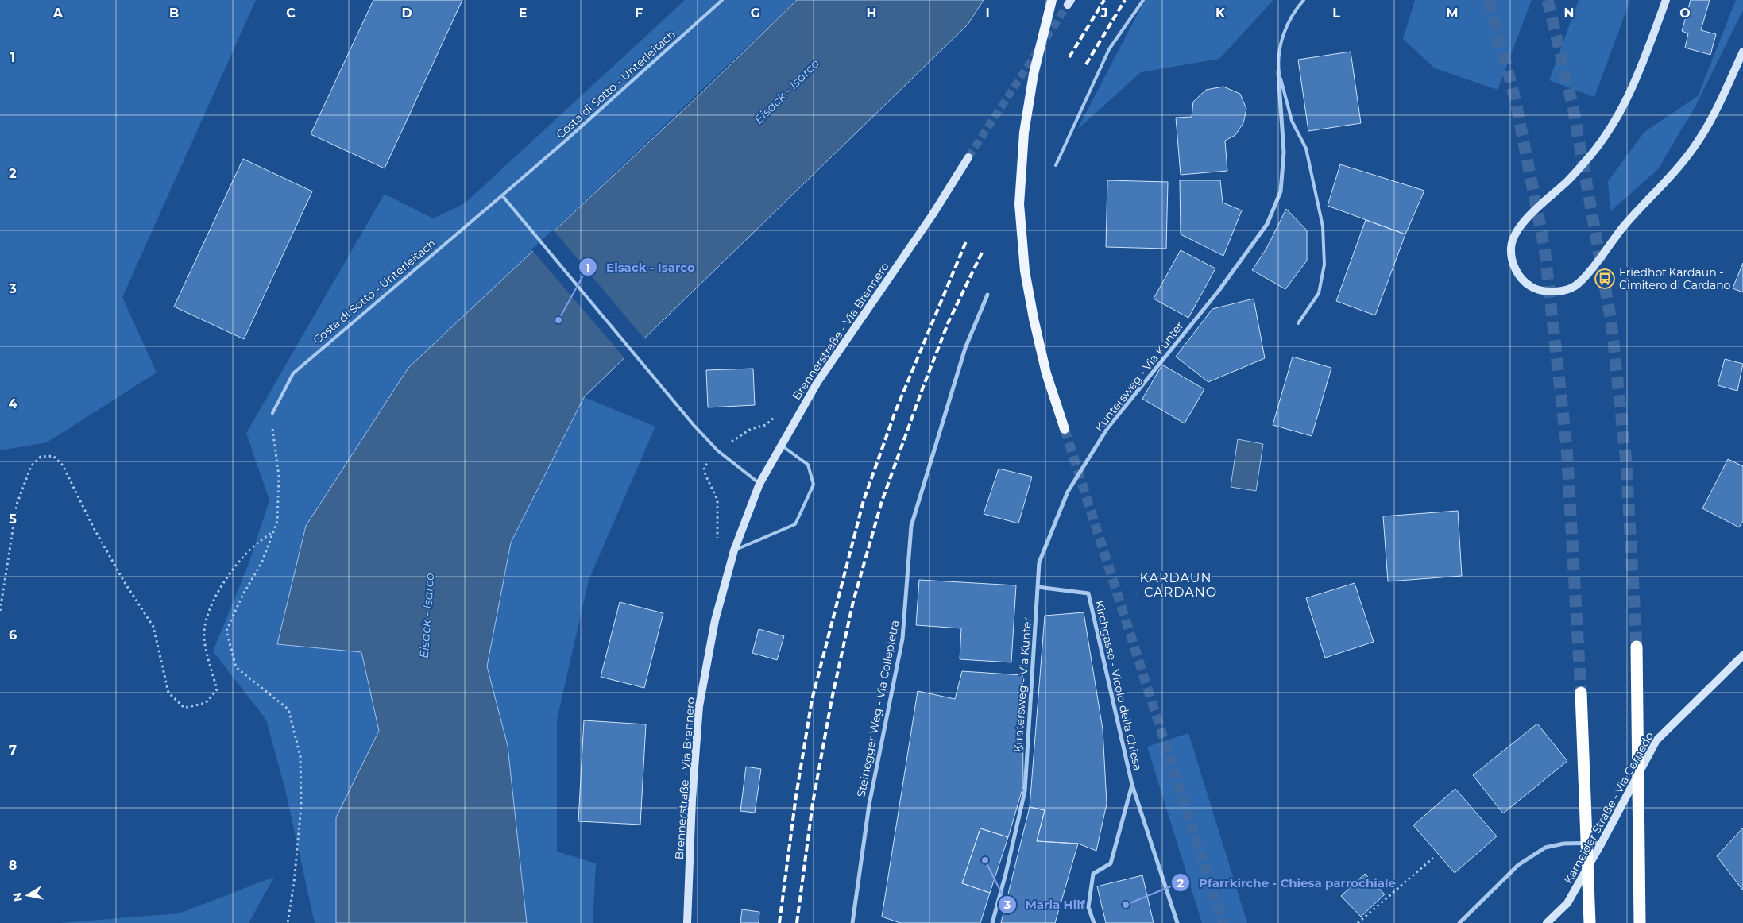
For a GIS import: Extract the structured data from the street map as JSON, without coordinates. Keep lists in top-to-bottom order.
{
  "streets": {
    "street": [
      "Brennerstraße - Via Brennero",
      "Kuntersweg - Via Kunter",
      "Kirchgasse - Vicolo della Chiesa",
      "Steinegger Weg - Via Collepietra",
      "Karneider Straße - Via Cornedo"
    ],
    "lane": ["Costa di Sotto - Unterleitach"]
  },
  "crossings": [
    ["Kuntersweg - Via Kunter", "Kirchgasse - Vicolo della Chiesa"]
  ],
  "districts": ["KARDAUN - CARDANO"],
  "water": ["Eisack - Isarco"],
  "places": {
    "bus stop": ["Friedhof Kardaun - Cimitero di Cardano"],
    "other": ["Eisack - Isarco", "Maria Hilf", "Pfarrkirche - Chiesa parrochiale"]
  },
  "north": "left",
  "grid": {
    "columns": [
      "A",
      "B",
      "C",
      "D",
      "E",
      "F",
      "G",
      "H",
      "I",
      "J",
      "K",
      "L",
      "M",
      "N",
      "O"
    ],
    "rows": [
      "1",
      "2",
      "3",
      "4",
      "5",
      "6",
      "7",
      "8"
    ]
  }
}
